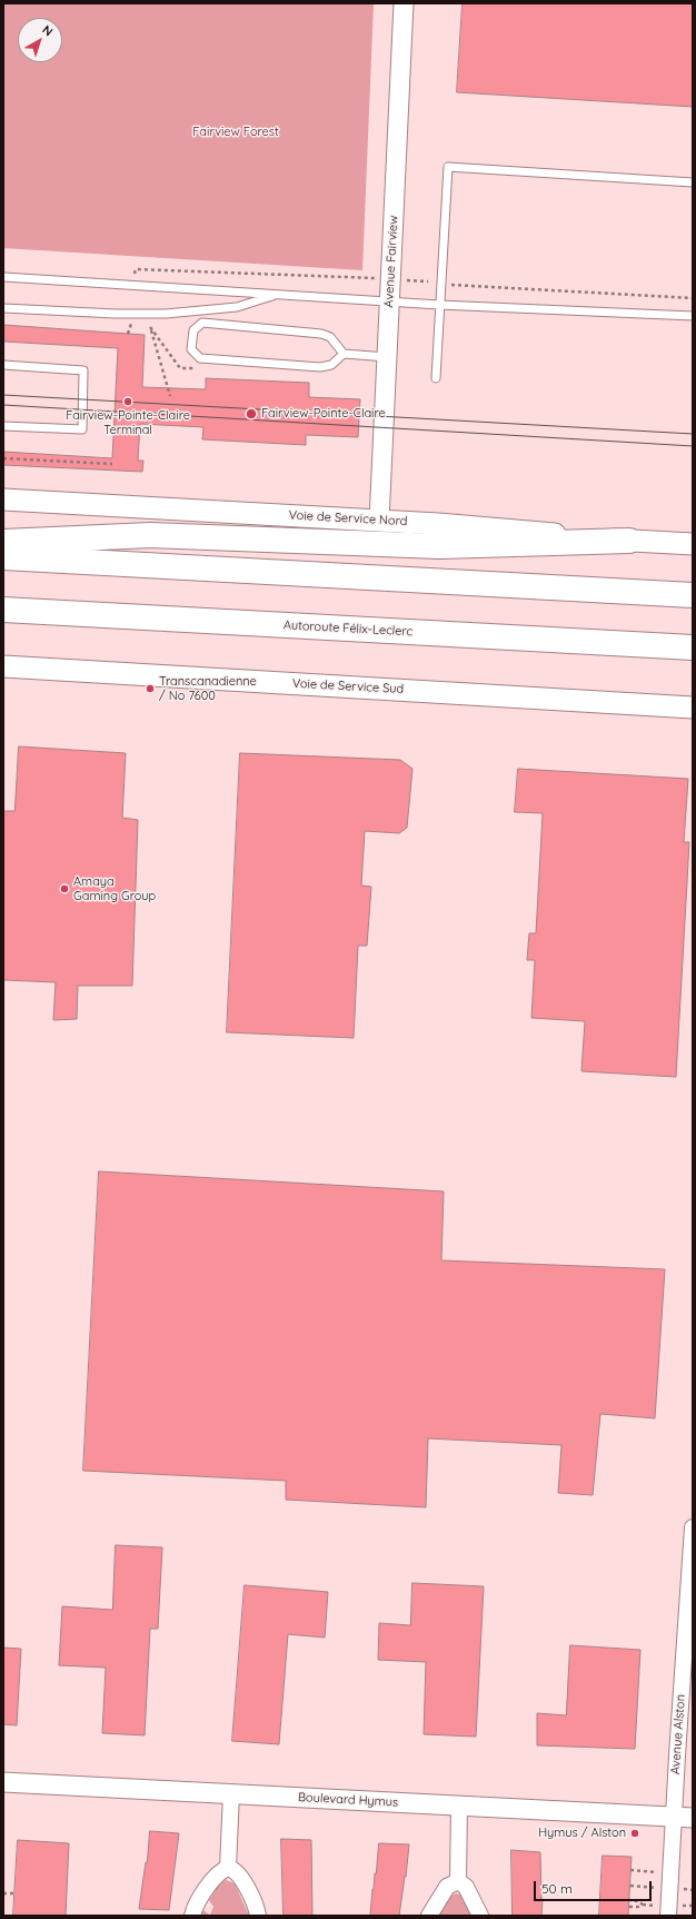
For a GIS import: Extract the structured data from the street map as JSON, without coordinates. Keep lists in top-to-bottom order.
{
  "streets": {
    "highway": ["Autoroute Félix-Leclerc"],
    "main road": ["Voie de Service Nord", "Voie de Service Sud"],
    "street": ["Avenue Fairview", "Avenue Alston", "Boulevard Hymus"]
  },
  "crossings": [
    ["Avenue Fairview", "Voie de Service Nord"],
    ["Avenue Alston", "Boulevard Hymus"]
  ],
  "parks": ["Fairview Forest"],
  "places": [
    "Fairview-Pointe-Claire Terminal",
    "Fairview-Pointe-Claire",
    "Transcanadienne / No 7600",
    "Amaya Gaming Group",
    "Hymus / Alston"
  ],
  "scale_bar": "50 m",
  "north": "top right"
}
